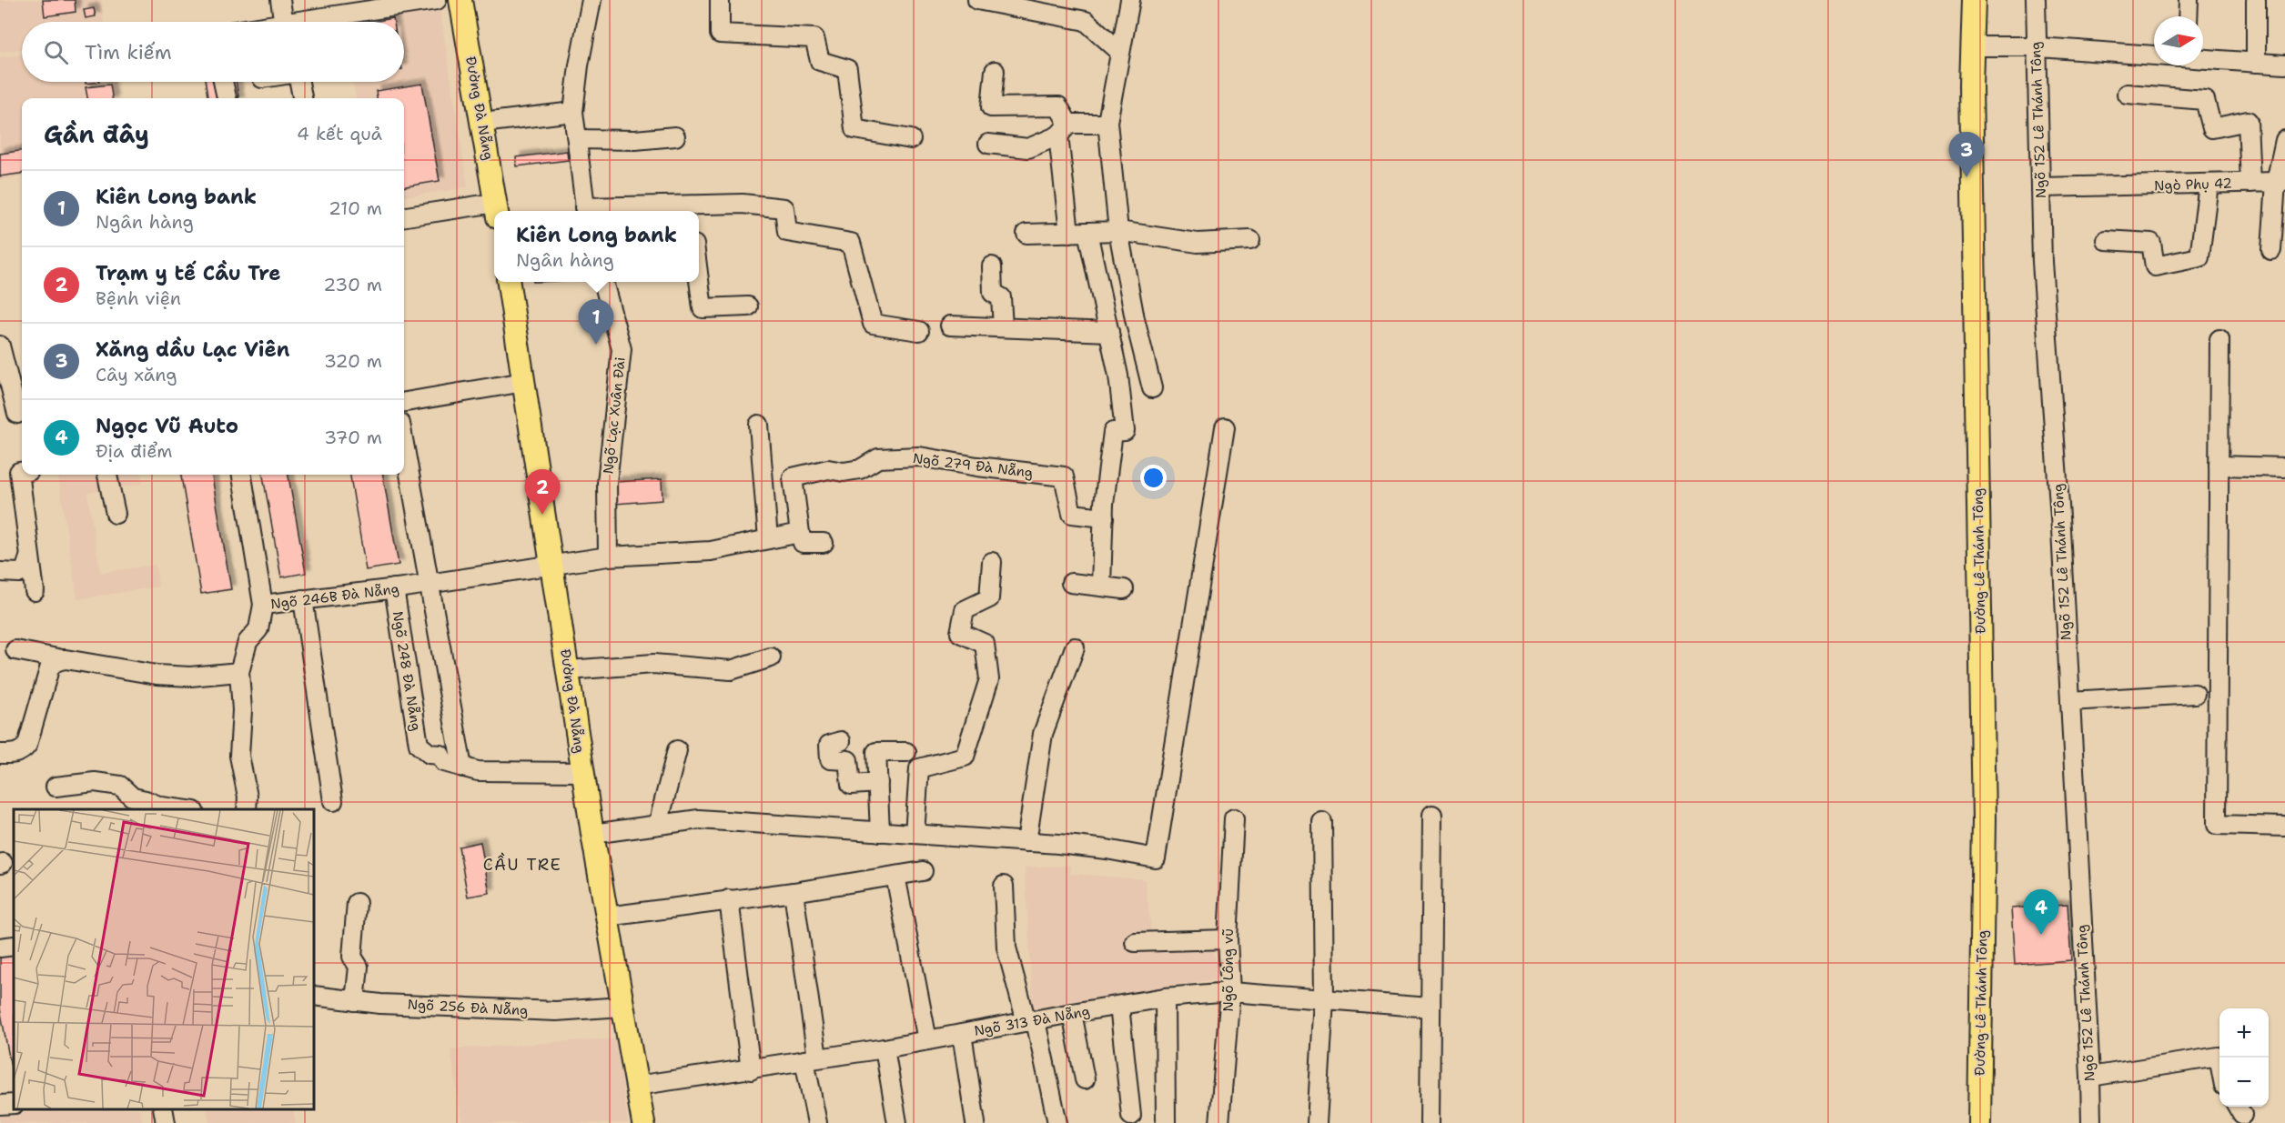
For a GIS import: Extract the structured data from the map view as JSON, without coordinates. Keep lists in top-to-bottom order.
{
  "streets": {
    "main road": ["Đường Đà Nẵng", "Đường Lê Thánh Tông"],
    "street": [
      "Ngõ 152 Lê Thánh Tông",
      "Ngò Phụ 42",
      "Ngõ Lạc Xuân Đài",
      "Ngõ 279 Đà Nẵng",
      "Ngõ 246B Đà Nẵng",
      "Ngõ 248 Đà Nẵng",
      "Ngõ Lông vũ",
      "Ngõ 256 Đà Nẵng",
      "Ngõ 313 Đà Nẵng"
    ]
  },
  "crossings": [
    ["Đường Đà Nẵng", "Ngõ 246B Đà Nẵng"],
    ["Đường Đà Nẵng", "Ngõ 248 Đà Nẵng"],
    ["Đường Đà Nẵng", "Ngõ 256 Đà Nẵng"],
    ["Đường Đà Nẵng", "Ngõ 313 Đà Nẵng"],
    ["Ngõ 152 Lê Thánh Tông", "Ngò Phụ 42"],
    ["Ngõ 246B Đà Nẵng", "Ngõ 248 Đà Nẵng"],
    ["Ngõ Lông vũ", "Ngõ 313 Đà Nẵng"]
  ],
  "districts": ["CẦU TRE"],
  "north": "right",
  "page": {
    "search": "Tìm kiếm",
    "heading": ["Gần đây", "4 kết quả"],
    "pins": [
      "3",
      "1",
      "2",
      "4"
    ],
    "list": [
      {
        "mark": "1",
        "name": "Kiên Long bank",
        "note": "Ngân hàng",
        "value": "210 m"
      },
      {
        "mark": "2",
        "name": "Trạm y tế Cầu Tre",
        "note": "Bệnh viện",
        "value": "230 m"
      },
      {
        "mark": "3",
        "name": "Xăng dầu Lạc Viên",
        "note": "Cây xăng",
        "value": "320 m"
      },
      {
        "mark": "4",
        "name": "Ngọc Vũ Auto",
        "note": "Địa điểm",
        "value": "370 m"
      }
    ],
    "popup": ["Kiên Long bank", "Ngân hàng"],
    "map_buttons": ["+", "−"]
  }
}
